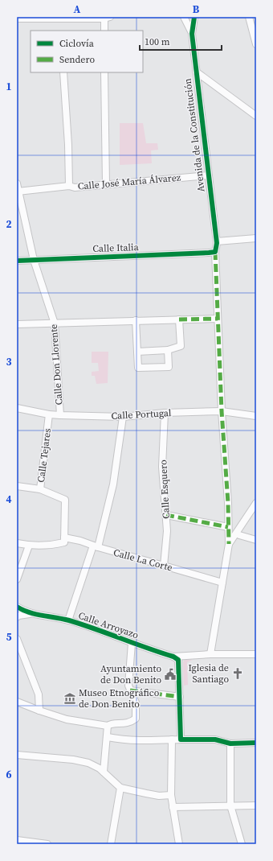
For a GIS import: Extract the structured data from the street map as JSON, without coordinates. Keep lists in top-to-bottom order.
{
  "streets": {
    "street": [
      "Avenida de la Constitución",
      "Calle José María Álvarez",
      "Calle Italia",
      "Calle Don Llorente",
      "Calle Portugal",
      "Calle Tejares",
      "Calle Esquero",
      "Calle La Corte",
      "Calle Arroyazo"
    ]
  },
  "crossings": [
    ["Avenida de la Constitución", "Calle José María Álvarez"],
    ["Avenida de la Constitución", "Calle Italia"],
    ["Avenida de la Constitución", "Calle Portugal"],
    ["Calle José María Álvarez", "Calle Don Llorente"],
    ["Calle Italia", "Calle Don Llorente"],
    ["Calle Don Llorente", "Calle Portugal"],
    ["Calle Portugal", "Calle Tejares"],
    ["Calle Portugal", "Calle Esquero"],
    ["Calle Tejares", "Calle La Corte"],
    ["Calle Esquero", "Calle La Corte"]
  ],
  "places": {
    "church": ["Iglesia de Santiago"],
    "public building": ["Ayuntamiento de Don Benito"],
    "museum": ["Museo Etnográfico de Don Benito"]
  },
  "legend": ["Ciclovía", "Sendero"],
  "scale_bar": "100 m",
  "grid": {
    "columns": ["A", "B"],
    "rows": [
      "1",
      "2",
      "3",
      "4",
      "5",
      "6"
    ]
  }
}
